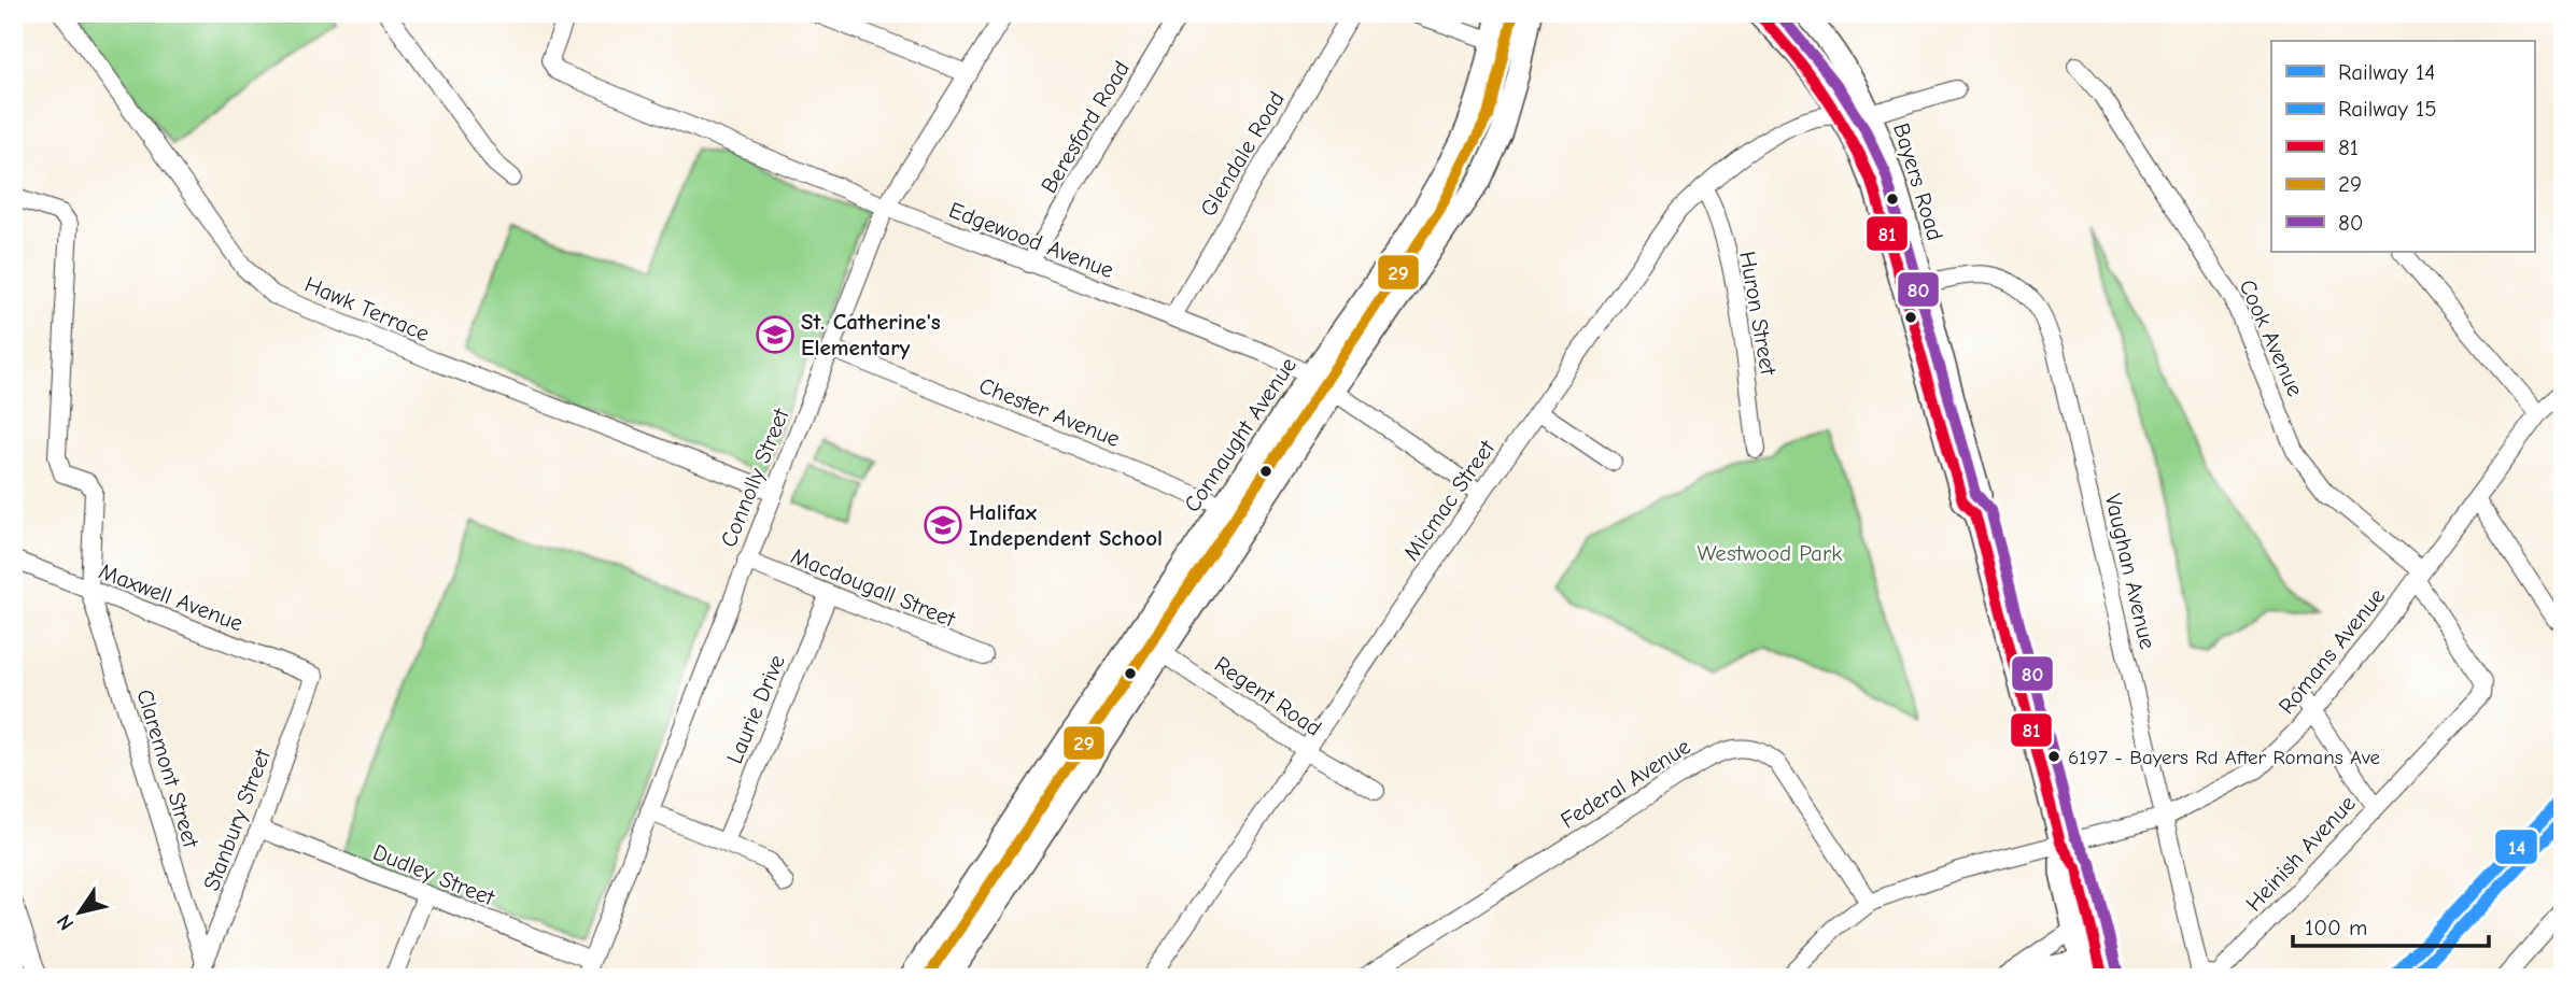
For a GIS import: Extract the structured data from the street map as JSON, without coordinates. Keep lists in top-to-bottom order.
{
  "streets": {
    "main road": ["Bayers Road", "Connaught Avenue"],
    "street": [
      "Beresford Road",
      "Glendale Road",
      "Edgewood Avenue",
      "Hawk Terrace",
      "Huron Street",
      "Cook Avenue",
      "Chester Avenue",
      "Connolly Street",
      "Micmac Street",
      "Vaughan Avenue",
      "Macdougall Street",
      "Maxwell Avenue",
      "Romans Avenue",
      "Regent Road",
      "Laurie Drive",
      "Claremont Street",
      "Federal Avenue",
      "Stanbury Street",
      "Heinish Avenue",
      "Dudley Street"
    ]
  },
  "crossings": [
    ["Beresford Road", "Edgewood Avenue"],
    ["Glendale Road", "Edgewood Avenue"],
    ["Bayers Road", "Micmac Street"],
    ["Bayers Road", "Vaughan Avenue"],
    ["Bayers Road", "Romans Avenue"],
    ["Edgewood Avenue", "Connaught Avenue"],
    ["Edgewood Avenue", "Connolly Street"],
    ["Edgewood Avenue", "Micmac Street"],
    ["Hawk Terrace", "Connolly Street"],
    ["Huron Street", "Micmac Street"],
    ["Cook Avenue", "Romans Avenue"],
    ["Cook Avenue", "Heinish Avenue"],
    ["Chester Avenue", "Connaught Avenue"],
    ["Chester Avenue", "Connolly Street"],
    ["Connaught Avenue", "Regent Road"],
    ["Connolly Street", "Macdougall Street"],
    ["Connolly Street", "Dudley Street"],
    ["Micmac Street", "Regent Road"],
    ["Vaughan Avenue", "Romans Avenue"],
    ["Vaughan Avenue", "Heinish Avenue"],
    ["Macdougall Street", "Laurie Drive"],
    ["Maxwell Avenue", "Claremont Street"],
    ["Maxwell Avenue", "Stanbury Street"],
    ["Romans Avenue", "Federal Avenue"],
    ["Claremont Street", "Stanbury Street"],
    ["Stanbury Street", "Dudley Street"]
  ],
  "parks": ["Westwood Park"],
  "places": {
    "school or university": ["St. Catherine's Elementary", "Halifax Independent School"],
    "other": ["6197 - Bayers Rd After Romans Ave"]
  },
  "lines": [
    "transit line 81",
    "transit line 80",
    "transit line 29",
    "rail line 14",
    "rail line 15"
  ],
  "legend": [
    "Railway 14",
    "Railway 15",
    "81",
    "29",
    "80"
  ],
  "scale_bar": "100 m",
  "north": "bottom left"
}
